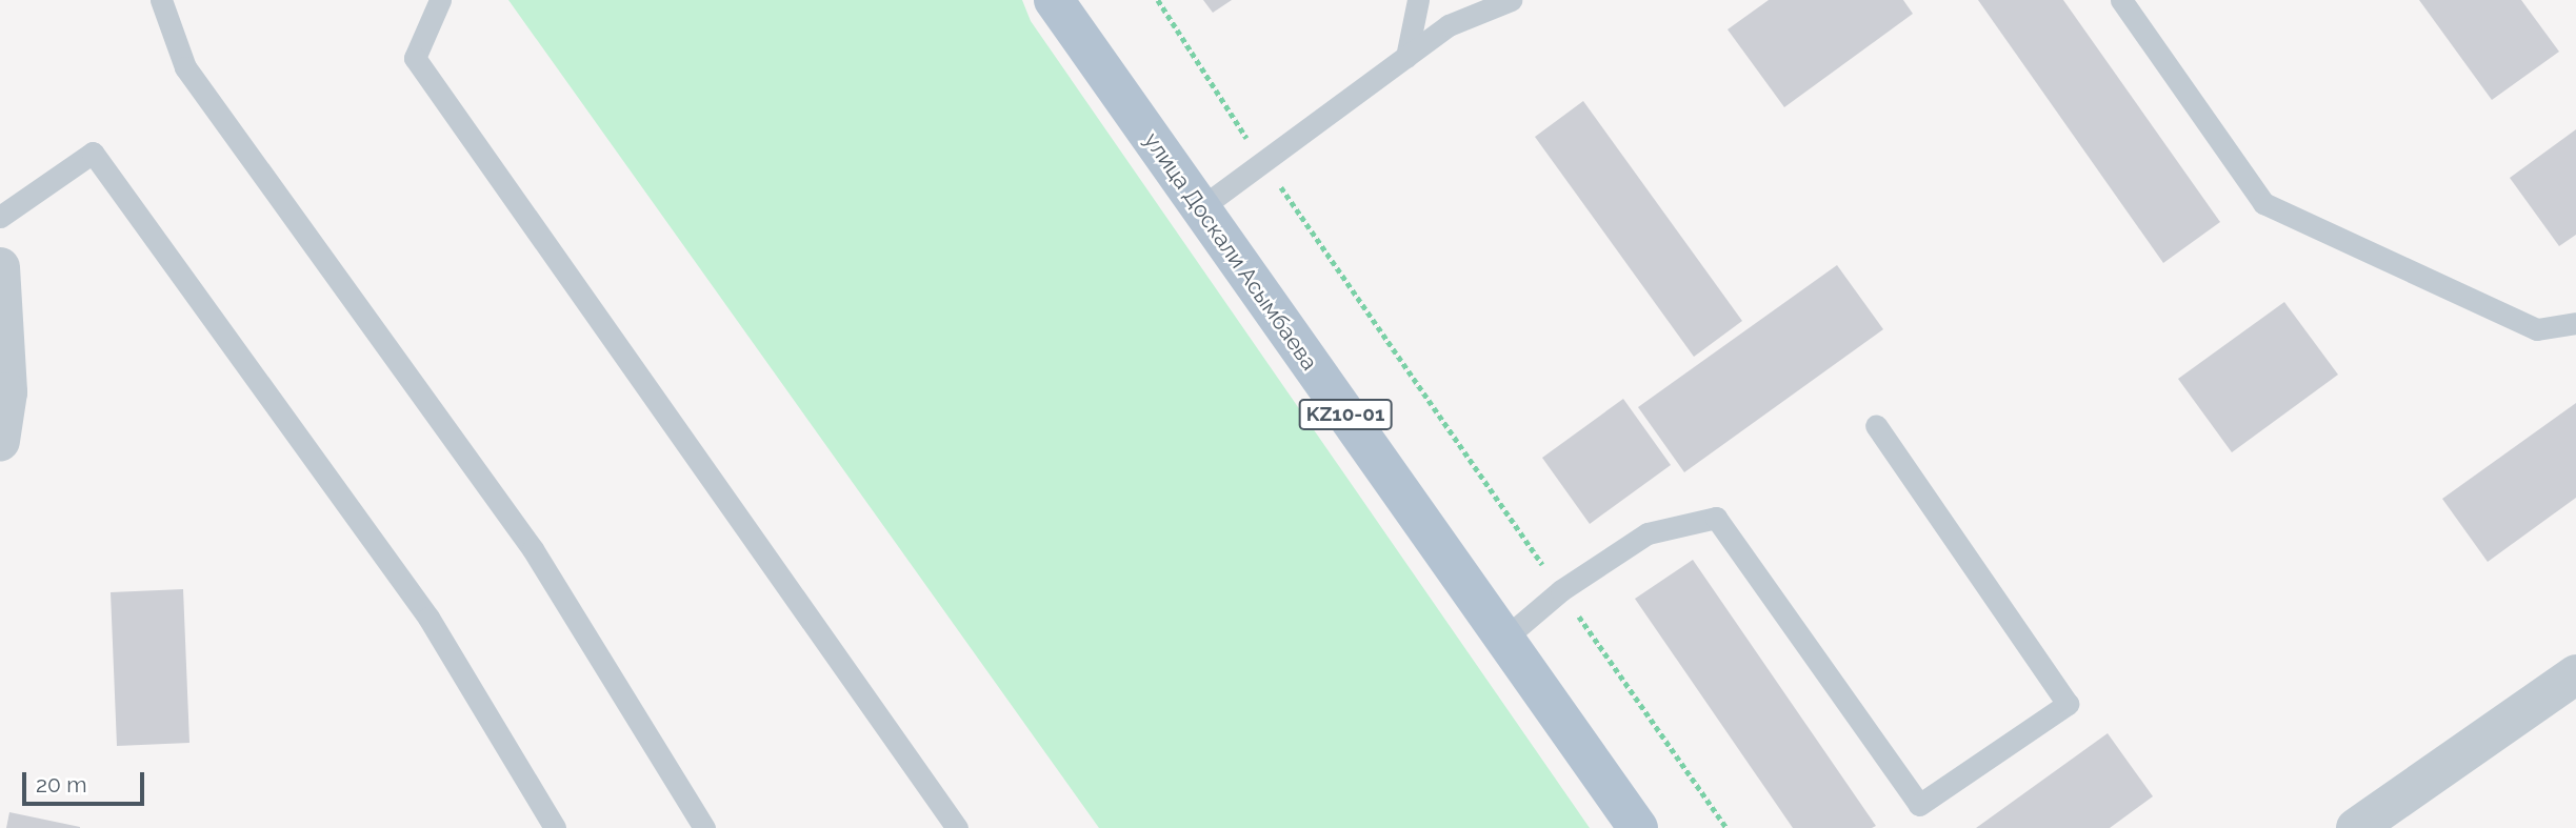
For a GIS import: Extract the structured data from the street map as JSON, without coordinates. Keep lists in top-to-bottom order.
{
  "streets": {
    "main road": ["улица Доскали Асымбаева", "KZ10-01"]
  },
  "scale_bar": "20 m"
}
